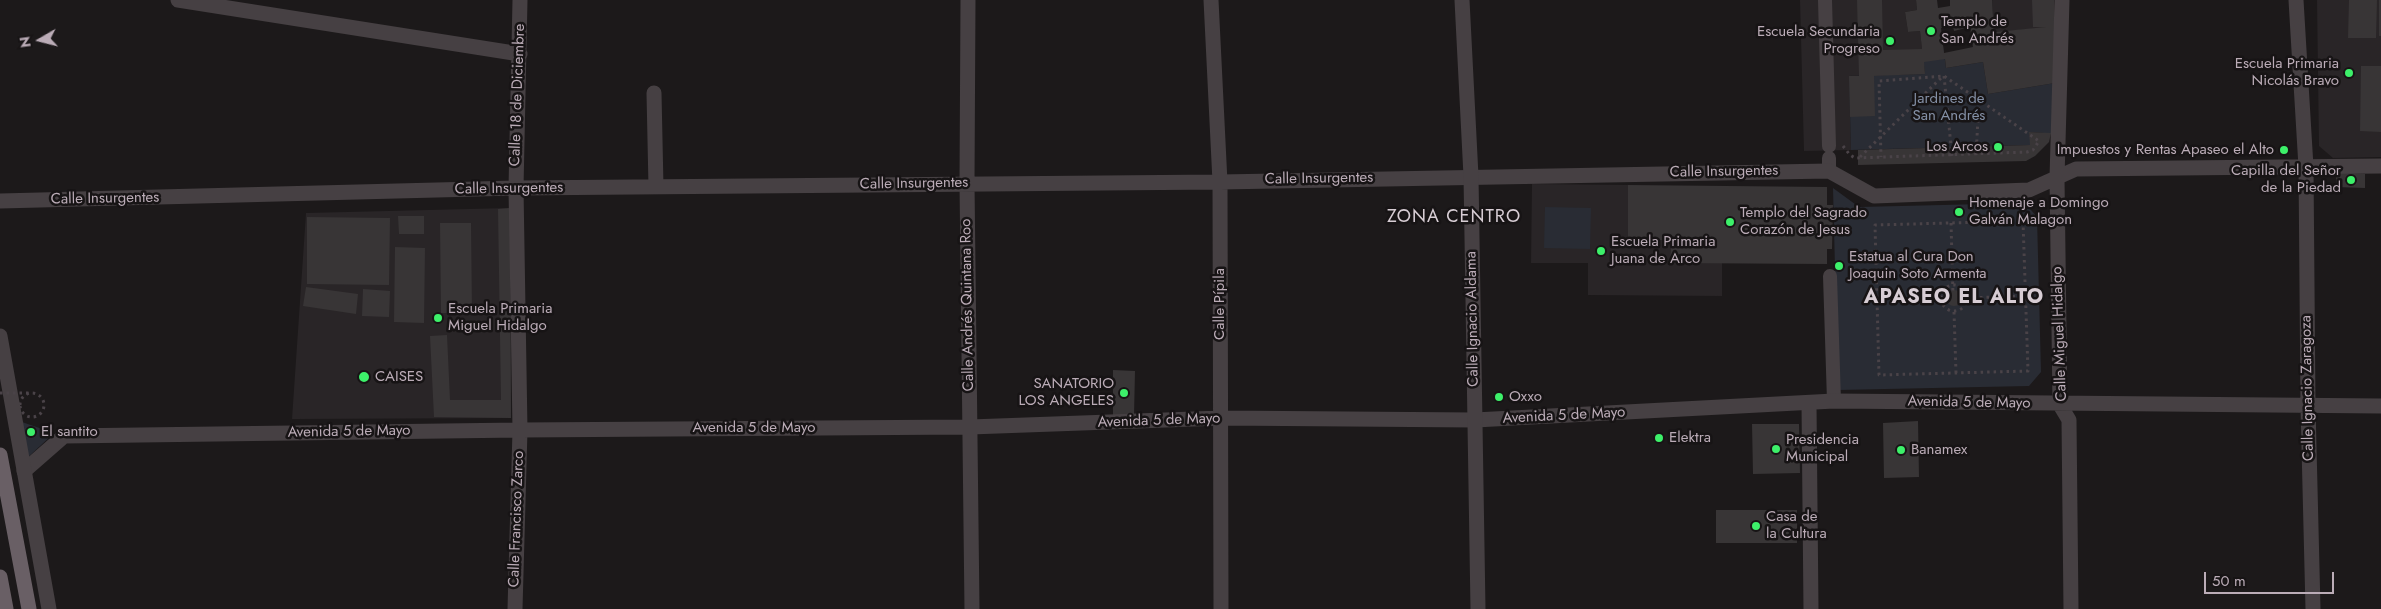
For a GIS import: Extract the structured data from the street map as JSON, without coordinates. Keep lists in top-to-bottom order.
{
  "streets": {
    "street": [
      "Calle 18 de Diciembre",
      "Calle Insurgentes",
      "Calle Pípila",
      "Calle Andrés Quintana Roo",
      "Calle Ignacio Aldama",
      "Calle Miguel Hidalgo",
      "Calle Ignacio Zaragoza",
      "Avenida 5 de Mayo",
      "Calle Francisco Zarco"
    ]
  },
  "crossings": [
    ["Calle 18 de Diciembre", "Calle Insurgentes"],
    ["Calle 18 de Diciembre", "Avenida 5 de Mayo"],
    ["Calle 18 de Diciembre", "Calle Francisco Zarco"],
    ["Calle Insurgentes", "Calle Pípila"],
    ["Calle Insurgentes", "Calle Andrés Quintana Roo"],
    ["Calle Insurgentes", "Calle Ignacio Aldama"],
    ["Calle Pípila", "Avenida 5 de Mayo"],
    ["Calle Andrés Quintana Roo", "Avenida 5 de Mayo"],
    ["Calle Ignacio Aldama", "Avenida 5 de Mayo"],
    ["Calle Miguel Hidalgo", "Avenida 5 de Mayo"],
    ["Calle Ignacio Zaragoza", "Avenida 5 de Mayo"],
    ["Avenida 5 de Mayo", "Calle Francisco Zarco"]
  ],
  "districts": ["ZONA CENTRO", "APASEO EL ALTO"],
  "parks": ["Jardines de San Andrés"],
  "places": [
    "Templo de San Andrés",
    "Escuela Secundaria Progreso",
    "Escuela Primaria Nicolás Bravo",
    "Los Arcos",
    "Impuestos y Rentas Apaseo el Alto",
    "Capilla del Señor de la Piedad",
    "Homenaje a Domingo Galván Malagon",
    "Templo del Sagrado Corazón de Jesus",
    "Escuela Primaria Juana de Arco",
    "Estatua al Cura Don Joaquin Soto Armenta",
    "Escuela Primaria Miguel Hidalgo",
    "CAISES",
    "SANATORIO LOS ANGELES",
    "Oxxo",
    "El santito",
    "Elektra",
    "Presidencia Municipal",
    "Banamex",
    "Casa de la Cultura"
  ],
  "scale_bar": "50 m",
  "north": "left"
}
